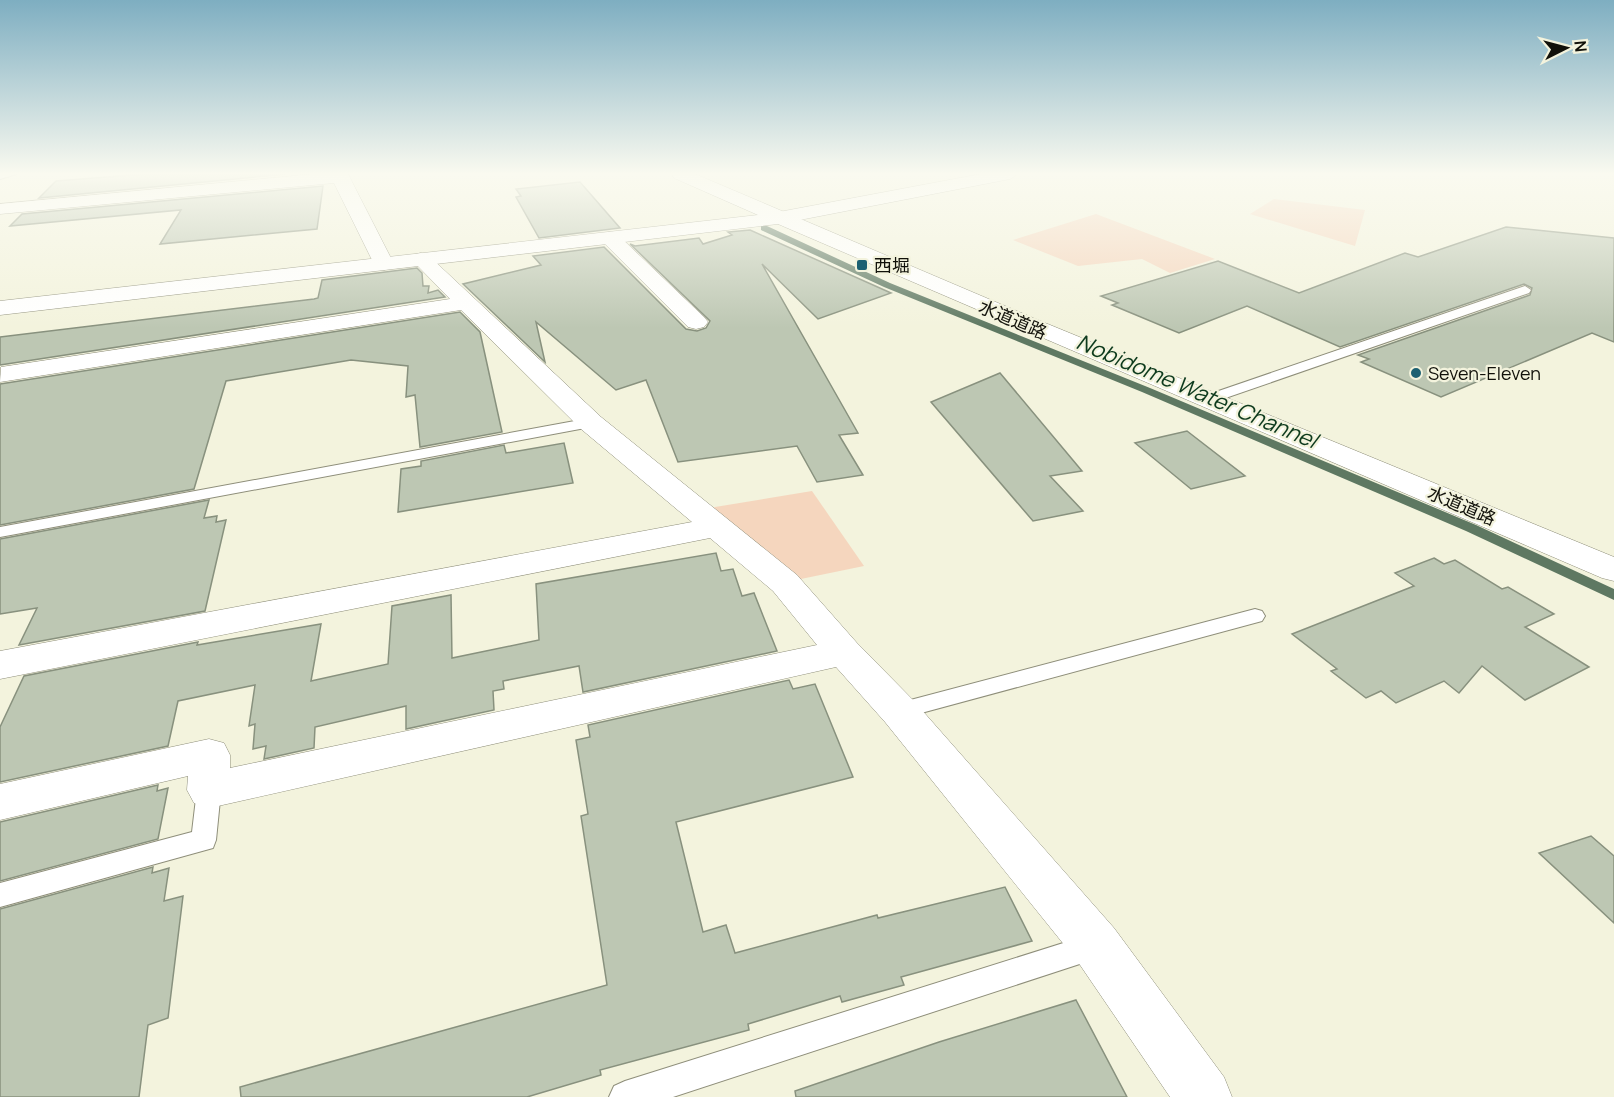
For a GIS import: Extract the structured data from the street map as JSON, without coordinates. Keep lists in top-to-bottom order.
{
  "streets": {
    "street": ["水道道路"]
  },
  "water": ["Nobidome Water Channel"],
  "places": {
    "transit": ["西堀"],
    "other": ["Seven-Eleven"]
  },
  "north": "right"
}
